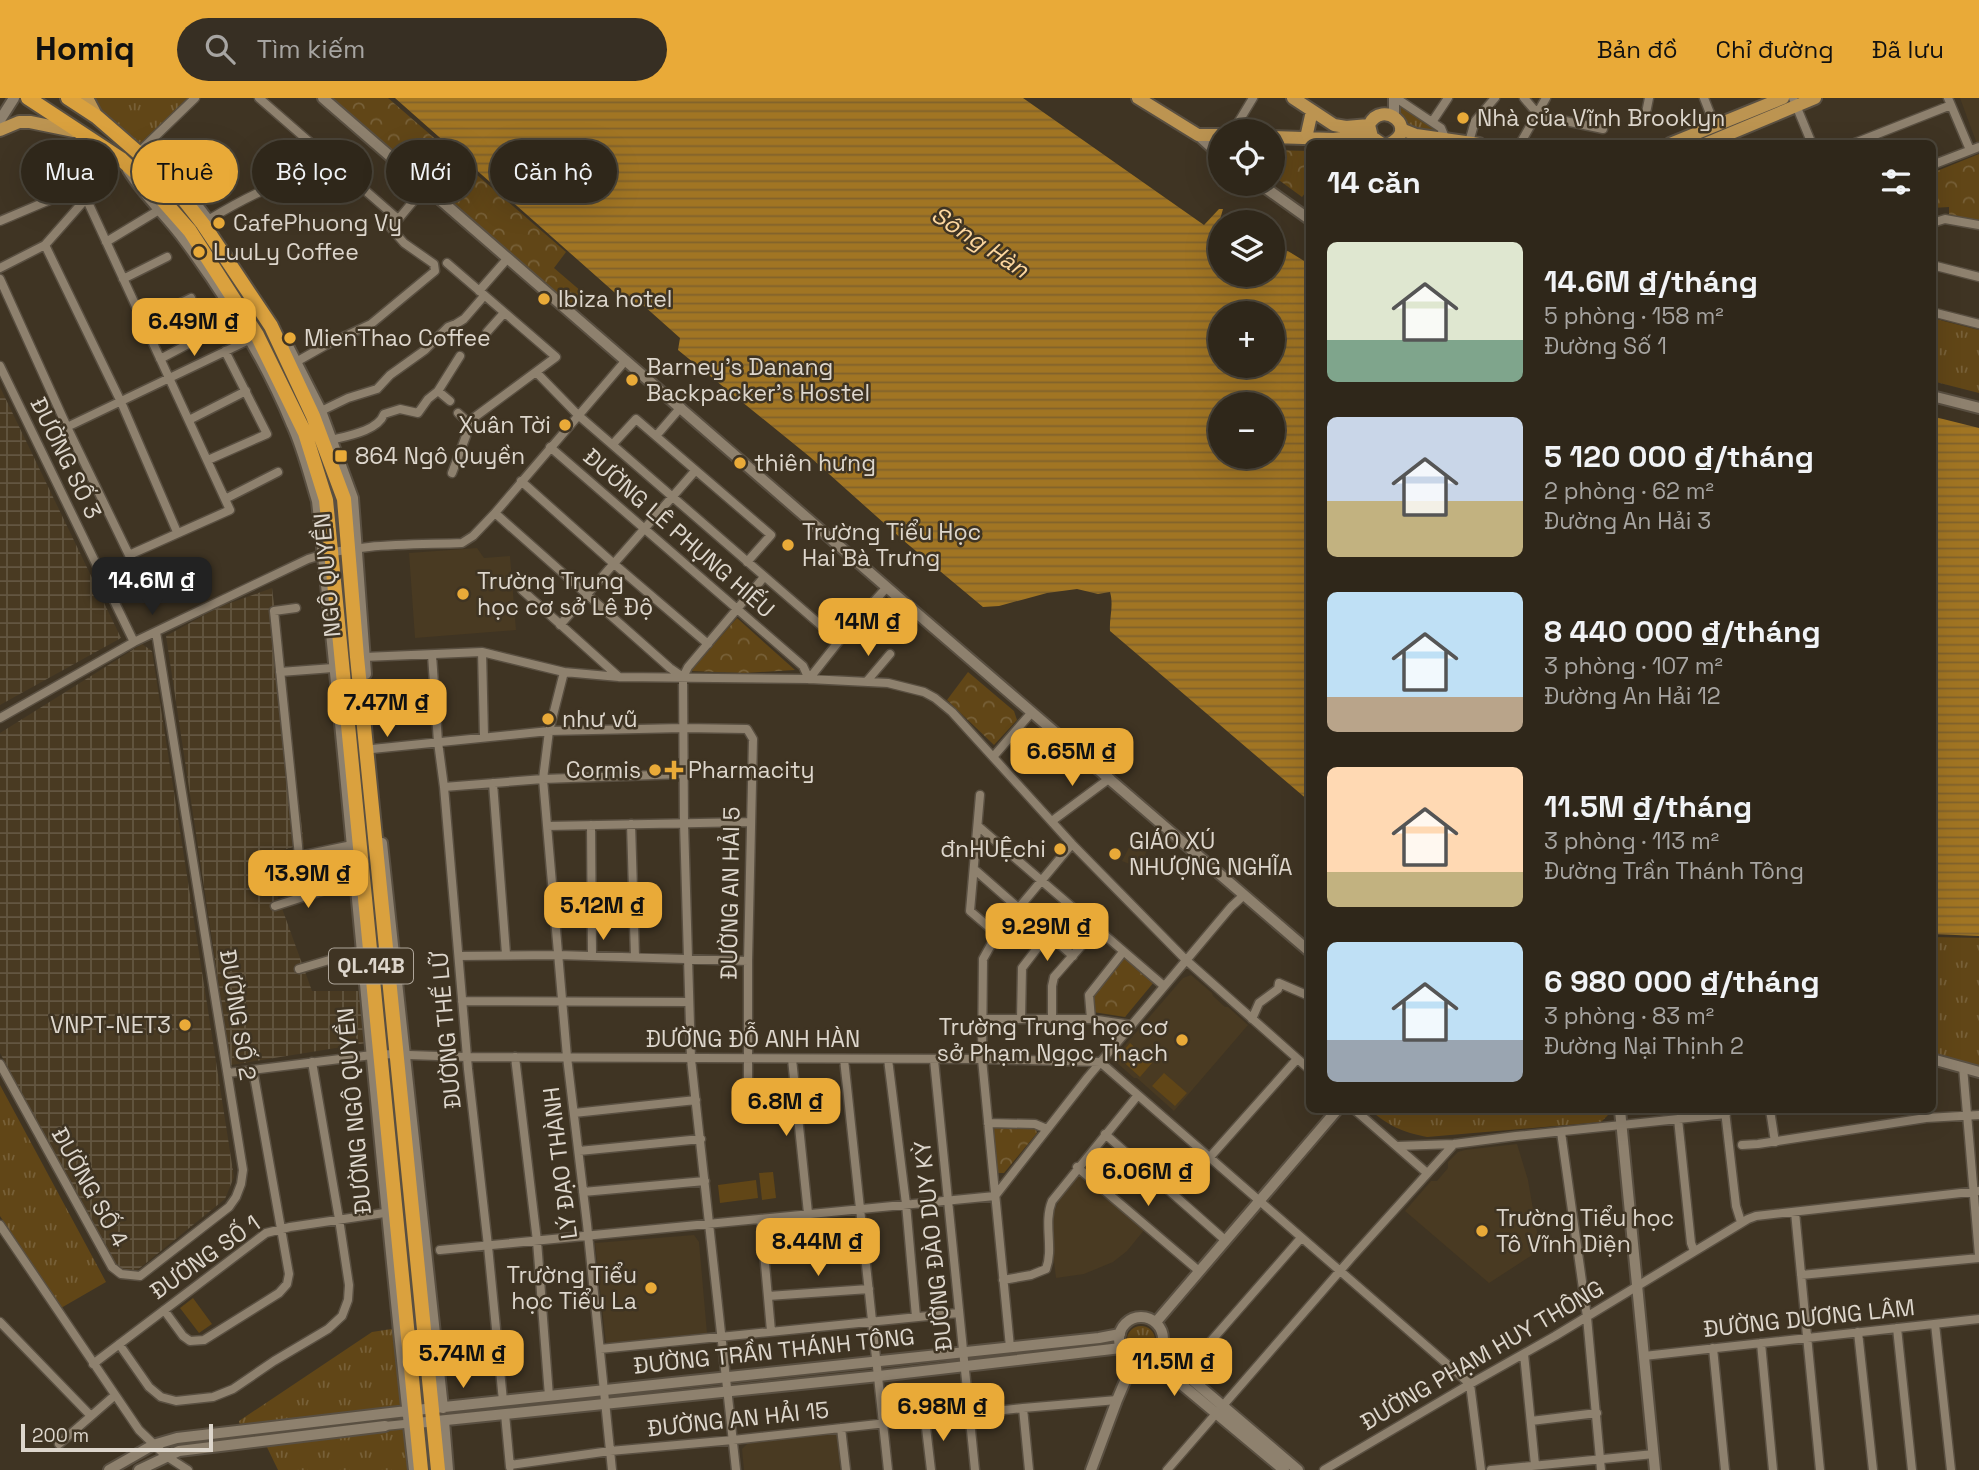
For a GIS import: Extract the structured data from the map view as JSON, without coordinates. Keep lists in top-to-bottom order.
{
  "streets": {
    "highway": ["NGÔ QUYỀN", "QL.14B", "ĐƯỜNG NGÔ QUYỀN"],
    "street": [
      "ĐƯỜNG SỐ 3",
      "ĐƯỜNG LÊ PHỤNG HIẾU",
      "ĐƯỜNG AN HẢI 5",
      "ĐƯỜNG SỐ 2",
      "ĐƯỜNG THẾ LỮ",
      "ĐƯỜNG ĐỖ ANH HÀN",
      "LÝ ĐẠO THÀNH",
      "ĐƯỜNG SỐ 4",
      "ĐƯỜNG ĐÀO DUY KỲ",
      "ĐƯỜNG SỐ 1",
      "ĐƯỜNG DƯƠNG LÂM",
      "ĐƯỜNG TRẦN THÁNH TÔNG",
      "ĐƯỜNG PHẠM HUY THÔNG",
      "ĐƯỜNG AN HẢI 15"
    ]
  },
  "crossings": [
    ["NGÔ QUYỀN", "ĐƯỜNG ĐỖ ANH HÀN"],
    ["NGÔ QUYỀN", "ĐƯỜNG NGÔ QUYỀN"],
    ["NGÔ QUYỀN", "ĐƯỜNG SỐ 1"],
    ["NGÔ QUYỀN", "ĐƯỜNG TRẦN THÁNH TÔNG"],
    ["ĐƯỜNG AN HẢI 5", "ĐƯỜNG ĐỖ ANH HÀN"],
    ["ĐƯỜNG SỐ 2", "ĐƯỜNG ĐỖ ANH HÀN"],
    ["ĐƯỜNG SỐ 2", "ĐƯỜNG SỐ 4"],
    ["ĐƯỜNG THẾ LỮ", "ĐƯỜNG ĐỖ ANH HÀN"],
    ["ĐƯỜNG THẾ LỮ", "ĐƯỜNG TRẦN THÁNH TÔNG"],
    ["ĐƯỜNG ĐỖ ANH HÀN", "ĐƯỜNG NGÔ QUYỀN"],
    ["ĐƯỜNG ĐỖ ANH HÀN", "LÝ ĐẠO THÀNH"],
    ["ĐƯỜNG ĐỖ ANH HÀN", "ĐƯỜNG ĐÀO DUY KỲ"],
    ["LÝ ĐẠO THÀNH", "ĐƯỜNG TRẦN THÁNH TÔNG"],
    ["LÝ ĐẠO THÀNH", "ĐƯỜNG AN HẢI 15"],
    ["ĐƯỜNG ĐÀO DUY KỲ", "ĐƯỜNG TRẦN THÁNH TÔNG"],
    ["ĐƯỜNG ĐÀO DUY KỲ", "ĐƯỜNG AN HẢI 15"]
  ],
  "water": ["Sông Hàn"],
  "places": {
    "other": [
      "Nhà của Vĩnh Brooklyn",
      "CafePhuong Vy",
      "LuuLy Coffee",
      "Ibiza hotel",
      "MienThao Coffee",
      "Barney's Danang Backpacker's Hostel",
      "Xuân Tời",
      "thiên hưng",
      "Trường Tiểu Học Hai Bà Trưng",
      "Trường Trung học cơ sở Lê Độ",
      "như vũ",
      "Cormis",
      "đnHUỆchi",
      "GIÁO XÚ NHƯỢNG NGHĨA",
      "VNPT-NET3",
      "Trường Trung học cơ sở Phạm Ngọc Thạch",
      "Trường Tiểu học Tô Vĩnh Diện",
      "Trường Tiểu học Tiểu La"
    ],
    "transit": ["864 Ngô Quyền"],
    "health": ["Pharmacity"]
  },
  "scale_bar": "200 m",
  "page": {
    "header": "Homiq",
    "search": "Tìm kiếm",
    "nav": ["Bản đồ", "Chỉ đường", "Đã lưu"],
    "map_buttons": ["+", "−"],
    "chip": [
      "Mua",
      "Thuê",
      "Bộ lọc",
      "Mới",
      "Căn hộ"
    ],
    "heading": "14 căn",
    "list": [
      {
        "name": "14.6M ₫/tháng",
        "note": "5 phòng · 158 m² · Đường Số 1"
      },
      {
        "name": "5 120 000 ₫/tháng",
        "note": "2 phòng · 62 m² · Đường An Hải 3"
      },
      {
        "name": "8 440 000 ₫/tháng",
        "note": "3 phòng · 107 m² · Đường An Hải 12"
      },
      {
        "name": "11.5M ₫/tháng",
        "note": "3 phòng · 113 m² · Đường Trần Thánh Tông"
      },
      {
        "name": "6 980 000 ₫/tháng",
        "note": "3 phòng · 83 m² · Đường Nại Thịnh 2"
      }
    ],
    "price": [
      "6.49M ₫",
      "14.6M ₫",
      "14M ₫",
      "7.47M ₫",
      "6.65M ₫",
      "13.9M ₫",
      "5.12M ₫",
      "9.29M ₫",
      "6.8M ₫",
      "6.06M ₫",
      "8.44M ₫",
      "5.74M ₫",
      "11.5M ₫",
      "6.98M ₫"
    ],
    "scale": "200 m"
  }
}
